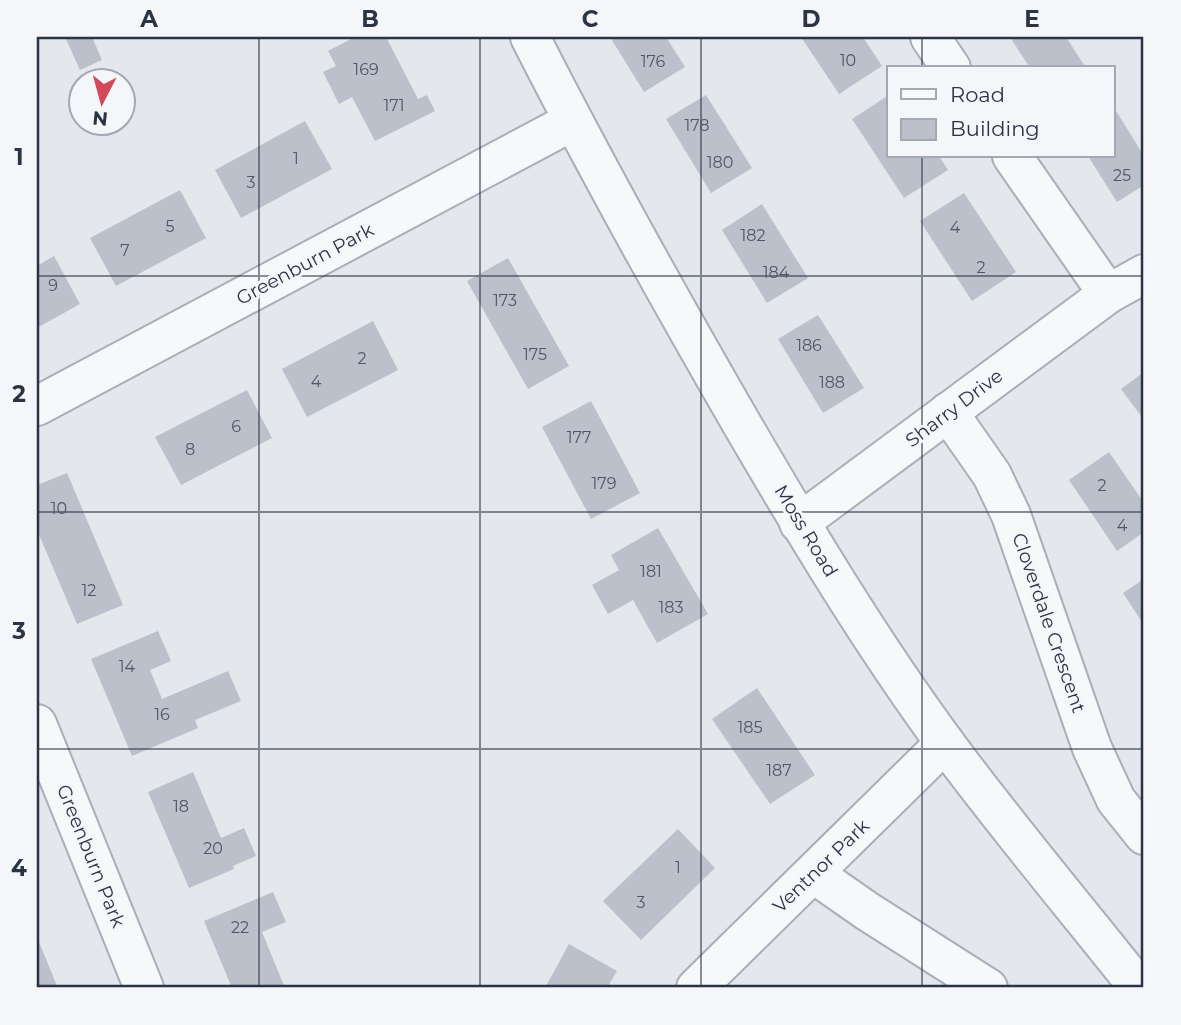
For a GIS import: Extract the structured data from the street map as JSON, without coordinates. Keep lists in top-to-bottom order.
{
  "streets": {
    "street": [
      "Greenburn Park",
      "Sharry Drive",
      "Moss Road",
      "Cloverdale Crescent",
      "Ventnor Park"
    ]
  },
  "crossings": [
    ["Greenburn Park", "Moss Road"],
    ["Sharry Drive", "Moss Road"],
    ["Sharry Drive", "Cloverdale Crescent"],
    ["Moss Road", "Ventnor Park"]
  ],
  "house_numbers": [
    "10",
    "176",
    "169",
    "171",
    "178",
    "1",
    "180",
    "25",
    "3",
    "5",
    "4",
    "182",
    "7",
    "2",
    "184",
    "9",
    "173",
    "186",
    "175",
    "2",
    "4",
    "188",
    "6",
    "177",
    "8",
    "179",
    "2",
    "10",
    "4",
    "181",
    "12",
    "183",
    "14",
    "16",
    "185",
    "187",
    "18",
    "20",
    "1",
    "3",
    "22"
  ],
  "legend": ["Road", "Building"],
  "north": "bottom",
  "grid": {
    "columns": [
      "A",
      "B",
      "C",
      "D",
      "E"
    ],
    "rows": [
      "1",
      "2",
      "3",
      "4"
    ]
  }
}
